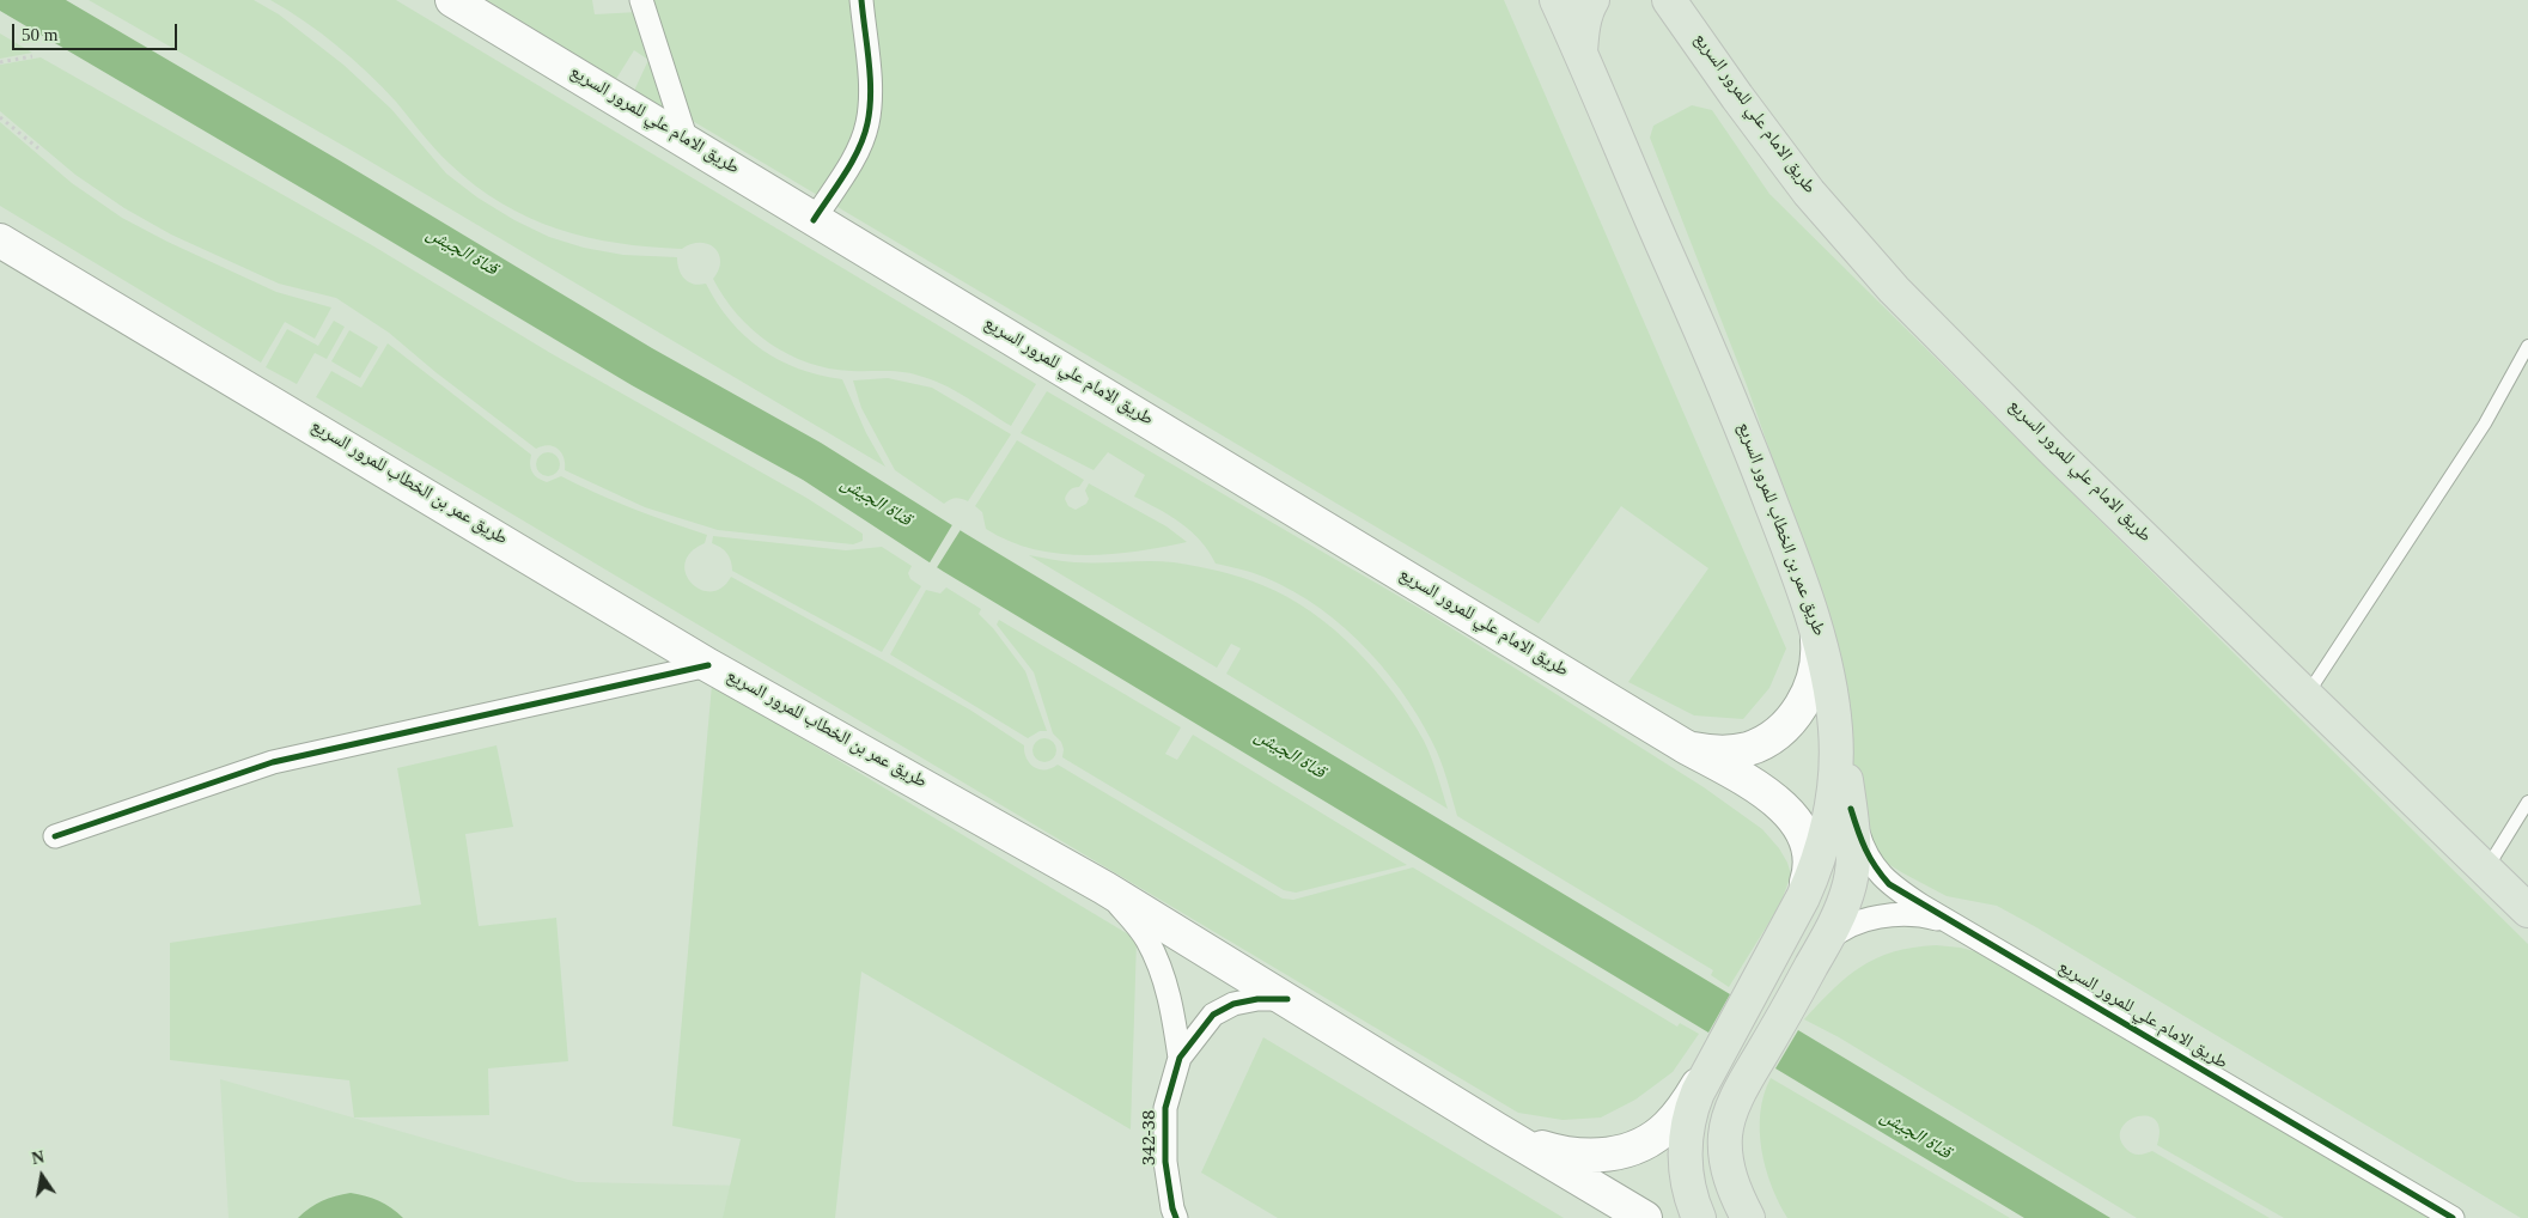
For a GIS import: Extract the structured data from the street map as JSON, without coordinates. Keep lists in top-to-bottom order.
{
  "streets": {
    "highway": ["طريق الامام علي للمرور السريع", "طريق عمر بن الخطاب للمرور السريع"],
    "street": ["342-38"]
  },
  "crossings": [
    ["طريق الامام علي للمرور السريع", "طريق عمر بن الخطاب للمرور السريع"]
  ],
  "water": ["قناة الجيش"],
  "scale_bar": "50 m",
  "north": "top"
}
